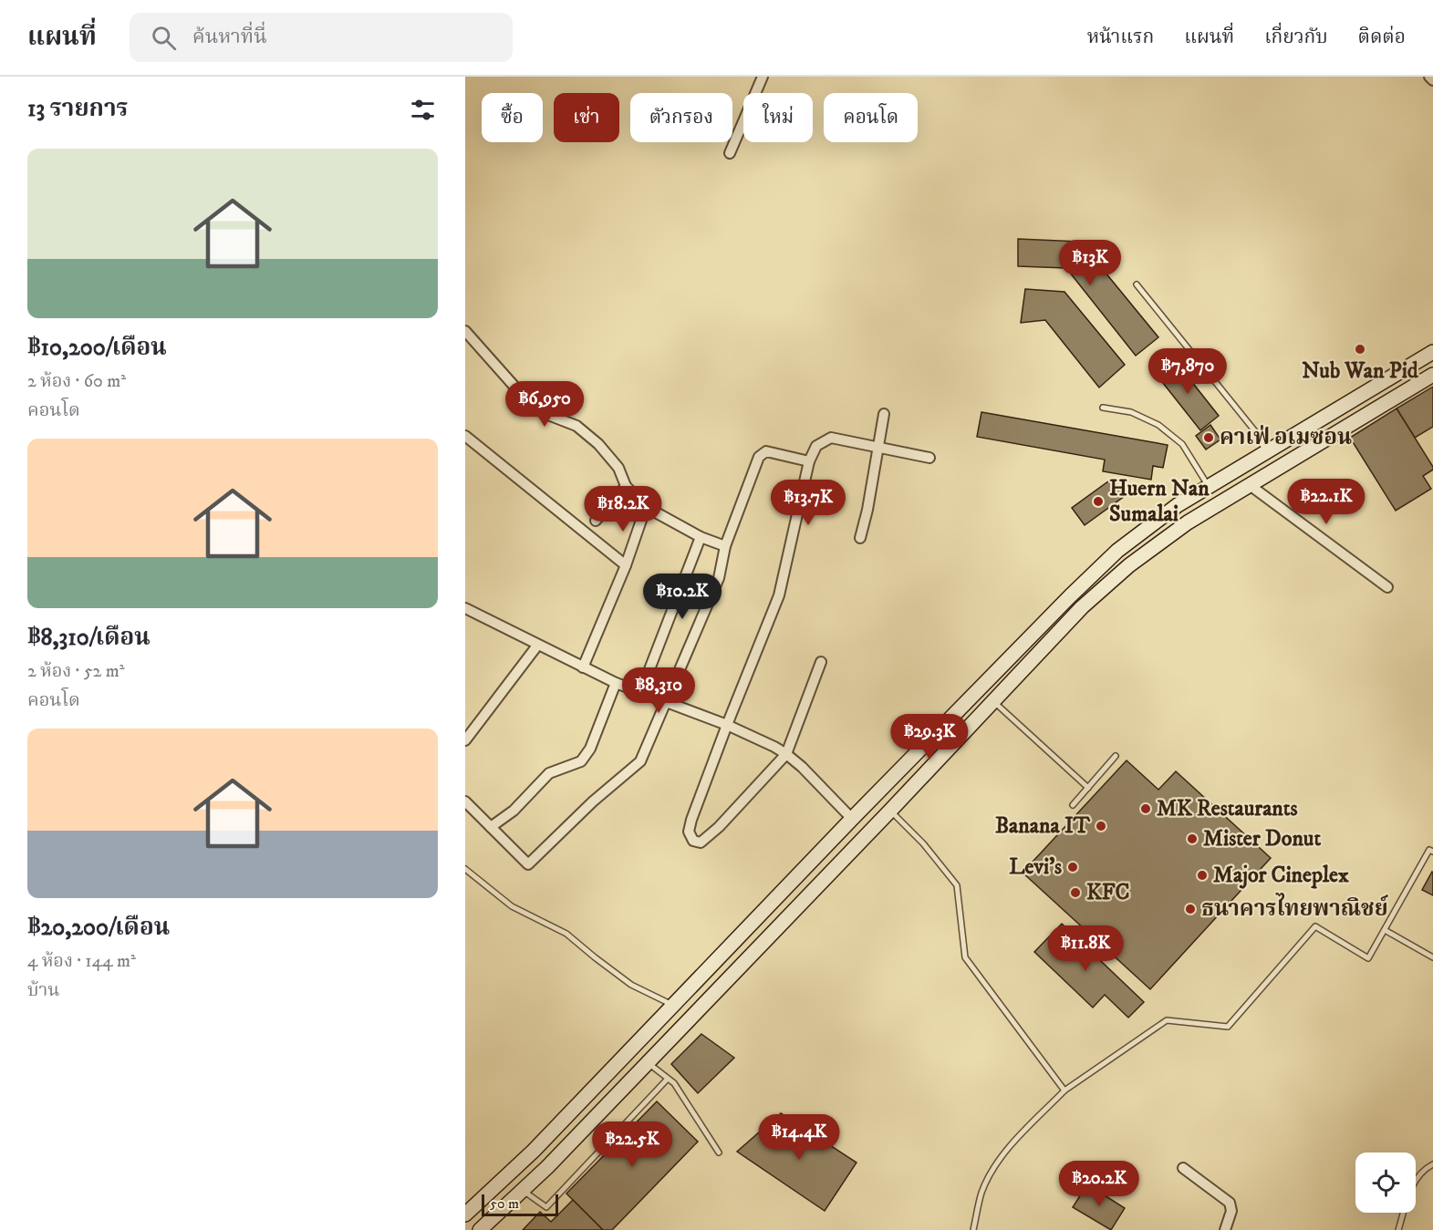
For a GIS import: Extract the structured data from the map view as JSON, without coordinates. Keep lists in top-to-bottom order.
{
  "places": [
    "Nub Wan Pid",
    "คาเฟ่ อเมซอน",
    "Huern Nan Sumalai",
    "MK Restaurants",
    "Banana IT",
    "Mister Donut",
    "Levi's",
    "Major Cineplex",
    "KFC",
    "ธนาคารไทยพาณิชย์"
  ],
  "scale_bar": "50 m",
  "page": {
    "header": "แผนที่",
    "search": "ค้นหาที่นี่",
    "nav": [
      "หน้าแรก",
      "แผนที่",
      "เกี่ยวกับ",
      "ติดต่อ"
    ],
    "heading": "13 รายการ",
    "chip": [
      "ซื้อ",
      "เช่า",
      "ตัวกรอง",
      "ใหม่",
      "คอนโด"
    ],
    "list": [
      {
        "name": "฿10,200/เดือน",
        "note": "2 ห้อง · 60 m² · คอนโด"
      },
      {
        "name": "฿8,310/เดือน",
        "note": "2 ห้อง · 52 m² · คอนโด"
      },
      {
        "name": "฿20,200/เดือน",
        "note": "4 ห้อง · 144 m² · บ้าน"
      }
    ],
    "price": [
      "฿13K",
      "฿7,870",
      "฿6,950",
      "฿22.1K",
      "฿13.7K",
      "฿18.2K",
      "฿10.2K",
      "฿8,310",
      "฿29.3K",
      "฿11.8K",
      "฿14.4K",
      "฿22.5K",
      "฿20.2K"
    ],
    "scale": "50 m"
  }
}
